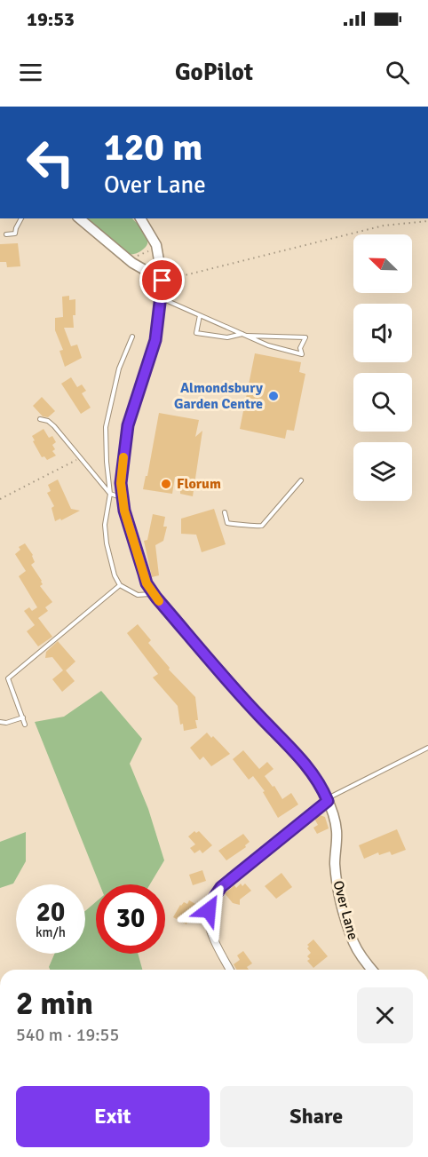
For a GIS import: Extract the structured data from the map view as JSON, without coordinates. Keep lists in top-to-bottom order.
{
  "streets": {
    "street": ["Over Lane"]
  },
  "places": ["Almondsbury Garden Centre", "Florum"],
  "north": "top left",
  "page": {
    "status": "19:53",
    "header": "GoPilot",
    "turn": ["120 m", "Over Lane"],
    "speed": "20 km/h",
    "limit": "30",
    "heading": ["2 min", "540 m · 19:55"],
    "buttons": ["Exit", "Share"]
  }
}
